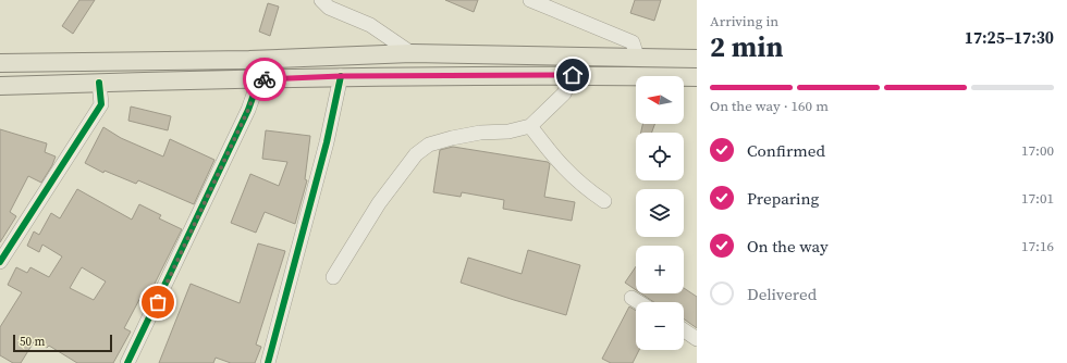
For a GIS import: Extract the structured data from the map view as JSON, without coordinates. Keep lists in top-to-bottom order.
{
  "scale_bar": "50 m",
  "north": "left",
  "page": {
    "heading": ["2 min", "Arriving in", "17:25–17:30"],
    "bar": "On the way · 160 m",
    "map_buttons": ["+", "−"],
    "list": [
      ["Confirmed", "17:00"],
      ["Preparing", "17:01"],
      ["On the way", "17:16"],
      "Delivered"
    ],
    "scale": "50 m"
  }
}
